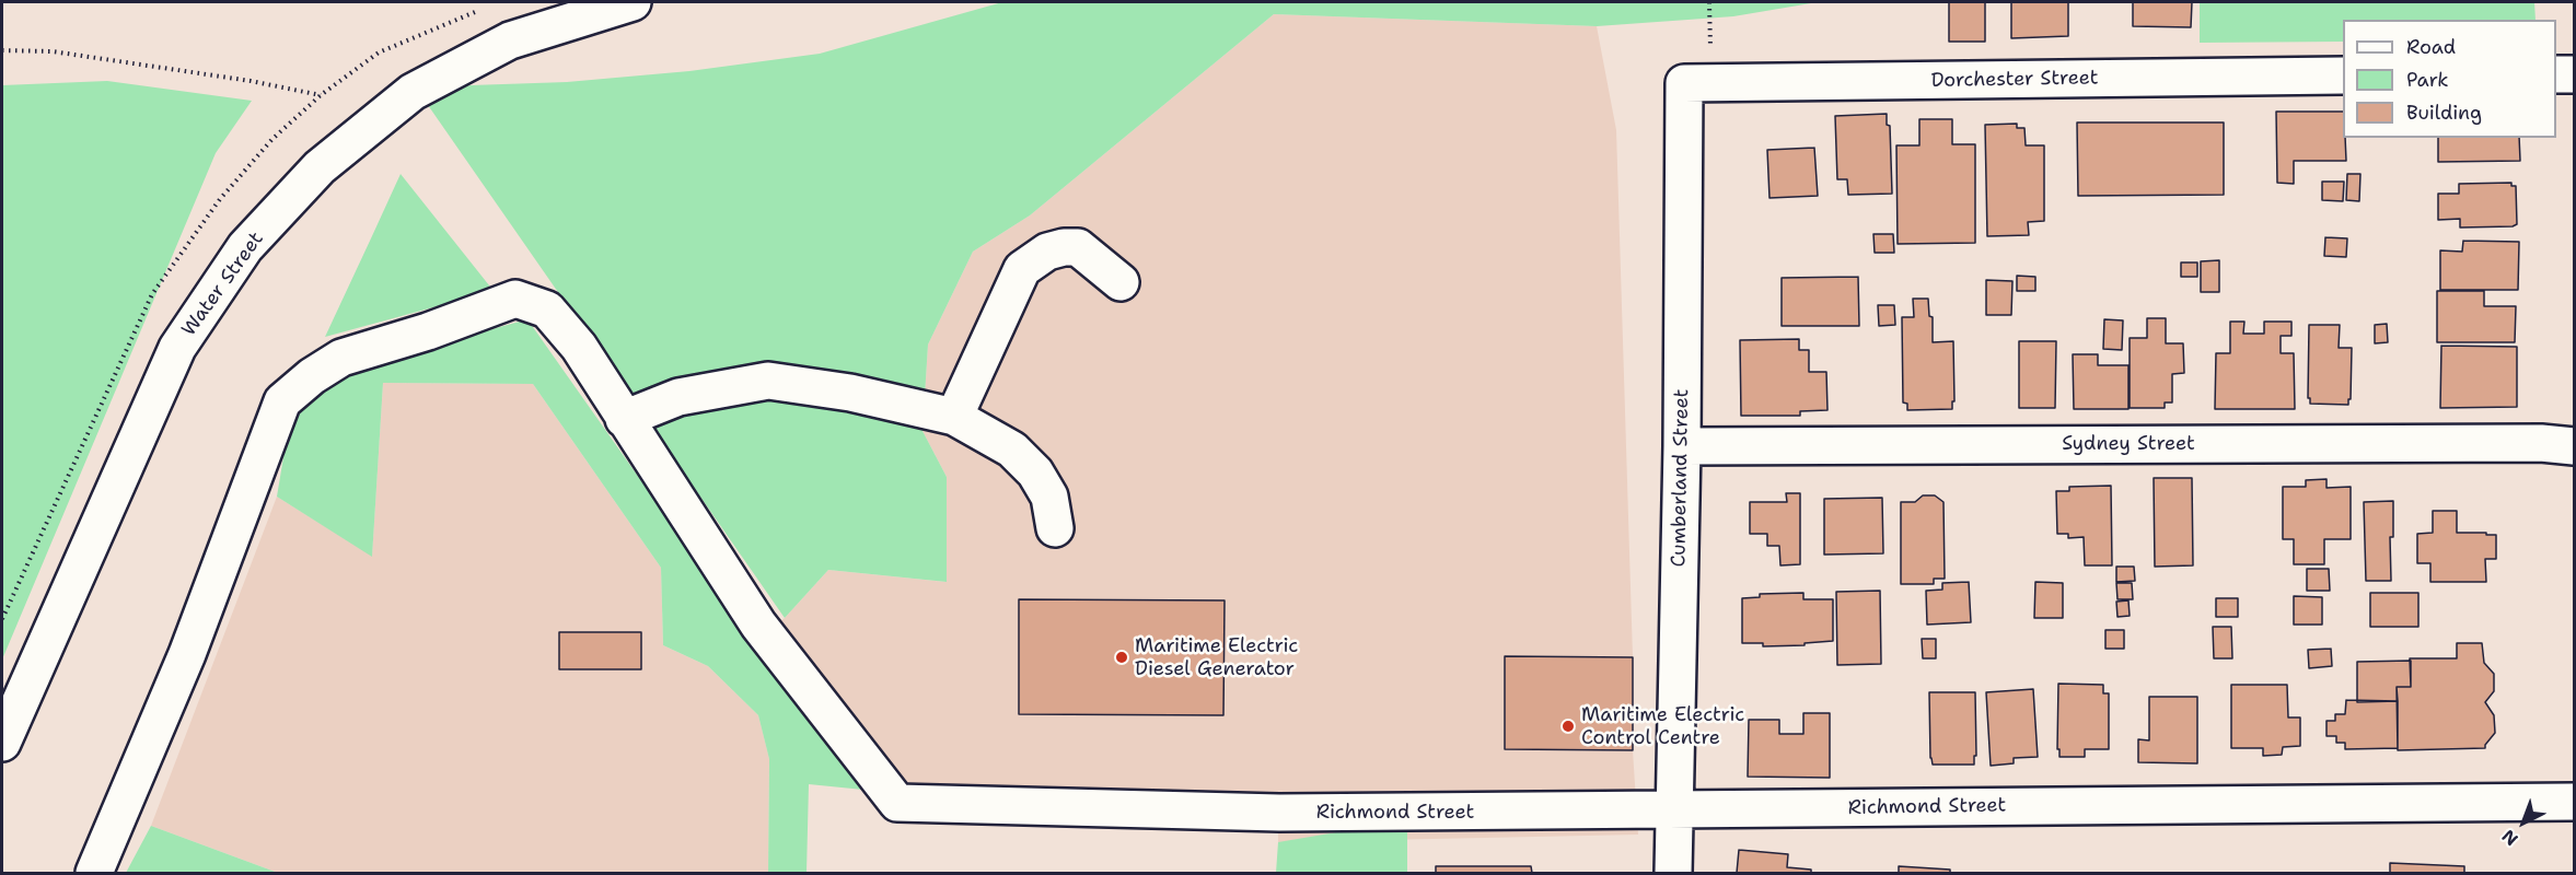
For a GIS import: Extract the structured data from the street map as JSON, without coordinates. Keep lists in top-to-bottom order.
{
  "streets": {
    "street": [
      "Dorchester Street",
      "Water Street",
      "Sydney Street",
      "Cumberland Street",
      "Richmond Street"
    ]
  },
  "crossings": [
    ["Dorchester Street", "Cumberland Street"],
    ["Sydney Street", "Cumberland Street"],
    ["Cumberland Street", "Richmond Street"]
  ],
  "places": ["Maritime Electric Diesel Generator", "Maritime Electric Control Centre"],
  "legend": ["Road", "Park", "Building"],
  "north": "bottom left"
}
